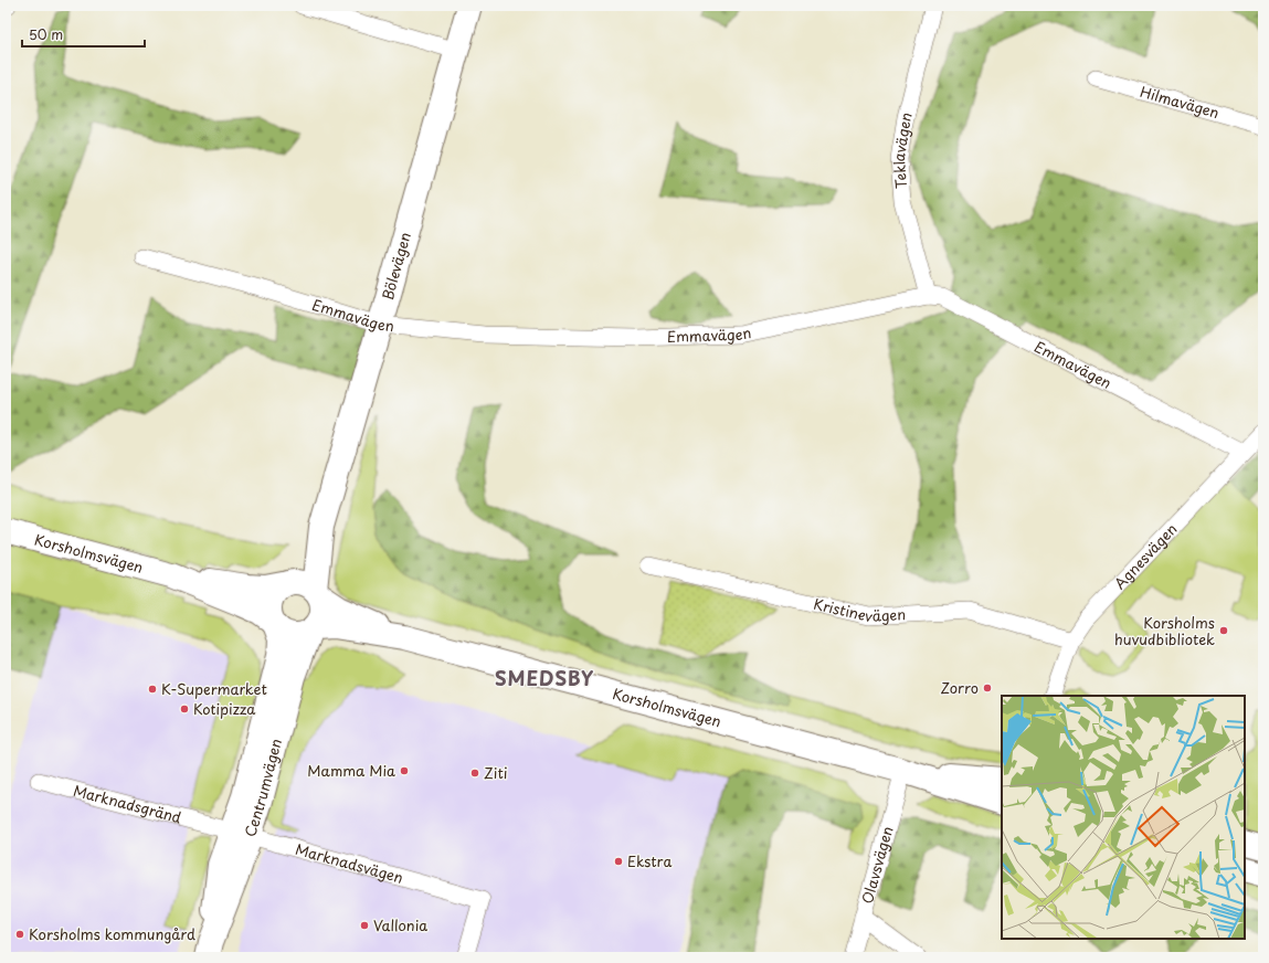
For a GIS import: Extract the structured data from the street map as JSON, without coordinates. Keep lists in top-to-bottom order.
{
  "streets": {
    "main road": ["Bölevägen", "Korsholmsvägen", "Centrumvägen"],
    "street": [
      "Hilmavägen",
      "Teklavägen",
      "Emmavägen",
      "Agnesvägen",
      "Kristinevägen",
      "Marknadsgränd",
      "Marknadsvägen",
      "Olavsvägen"
    ]
  },
  "crossings": [
    ["Teklavägen", "Emmavägen"],
    ["Bölevägen", "Emmavägen"],
    ["Bölevägen", "Korsholmsvägen"],
    ["Bölevägen", "Centrumvägen"],
    ["Emmavägen", "Agnesvägen"],
    ["Korsholmsvägen", "Centrumvägen"],
    ["Korsholmsvägen", "Olavsvägen"],
    ["Agnesvägen", "Kristinevägen"],
    ["Centrumvägen", "Marknadsgränd"],
    ["Centrumvägen", "Marknadsvägen"],
    ["Marknadsgränd", "Marknadsvägen"]
  ],
  "districts": ["SMEDSBY"],
  "places": [
    "Korsholms huvudbibliotek",
    "Zorro",
    "K-Supermarket",
    "Kotipizza",
    "Mamma Mia",
    "Ziti",
    "Ekstra",
    "Vallonia",
    "Korsholms kommungård"
  ],
  "scale_bar": "50 m"
}
